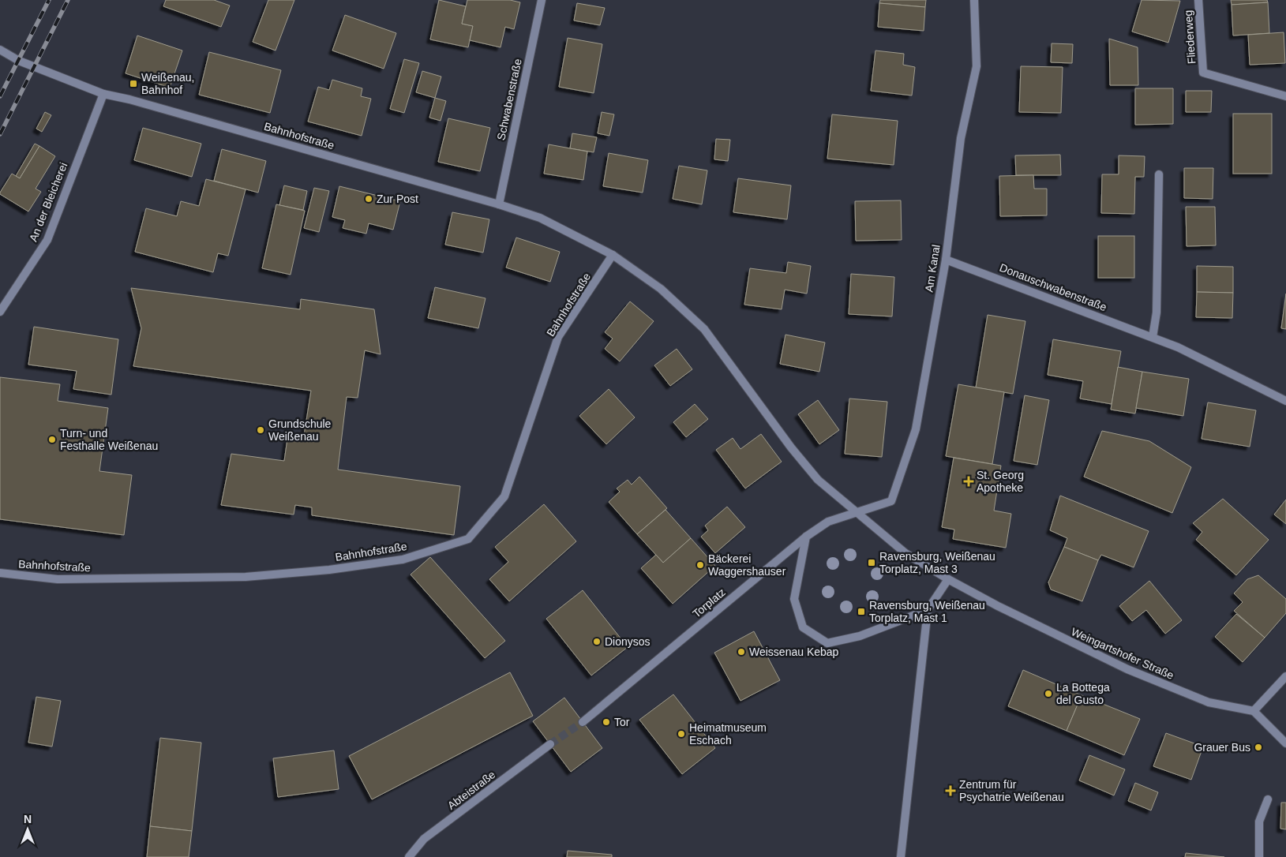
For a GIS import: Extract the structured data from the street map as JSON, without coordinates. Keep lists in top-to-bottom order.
{
  "streets": {
    "street": [
      "Fliederweg",
      "Schwabenstraße",
      "Bahnhofstraße",
      "An der Bleicherei",
      "Am Kanal",
      "Donauschwabenstraße",
      "Torplatz",
      "Weingartshofer Straße",
      "Abteistraße"
    ]
  },
  "crossings": [
    ["Schwabenstraße", "Bahnhofstraße"],
    ["Bahnhofstraße", "An der Bleicherei"],
    ["Bahnhofstraße", "Am Kanal"],
    ["Bahnhofstraße", "Torplatz"],
    ["Bahnhofstraße", "Weingartshofer Straße"],
    ["Am Kanal", "Donauschwabenstraße"],
    ["Am Kanal", "Torplatz"],
    ["Am Kanal", "Weingartshofer Straße"],
    ["Torplatz", "Weingartshofer Straße"]
  ],
  "places": {
    "transit": ["Weißenau, Bahnhof", "Ravensburg, Weißenau Torplatz, Mast 3", "Ravensburg, Weißenau Torplatz, Mast 1"],
    "other": [
      "Zur Post",
      "Grundschule Weißenau",
      "Turn- und Festhalle Weißenau",
      "Bäckerei Waggershauser",
      "Dionysos",
      "Weissenau Kebap",
      "La Bottega del Gusto",
      "Tor",
      "Heimatmuseum Eschach",
      "Grauer Bus"
    ],
    "health": ["St. Georg Apotheke", "Zentrum für Psychatrie Weißenau"]
  },
  "north": "top"
}
